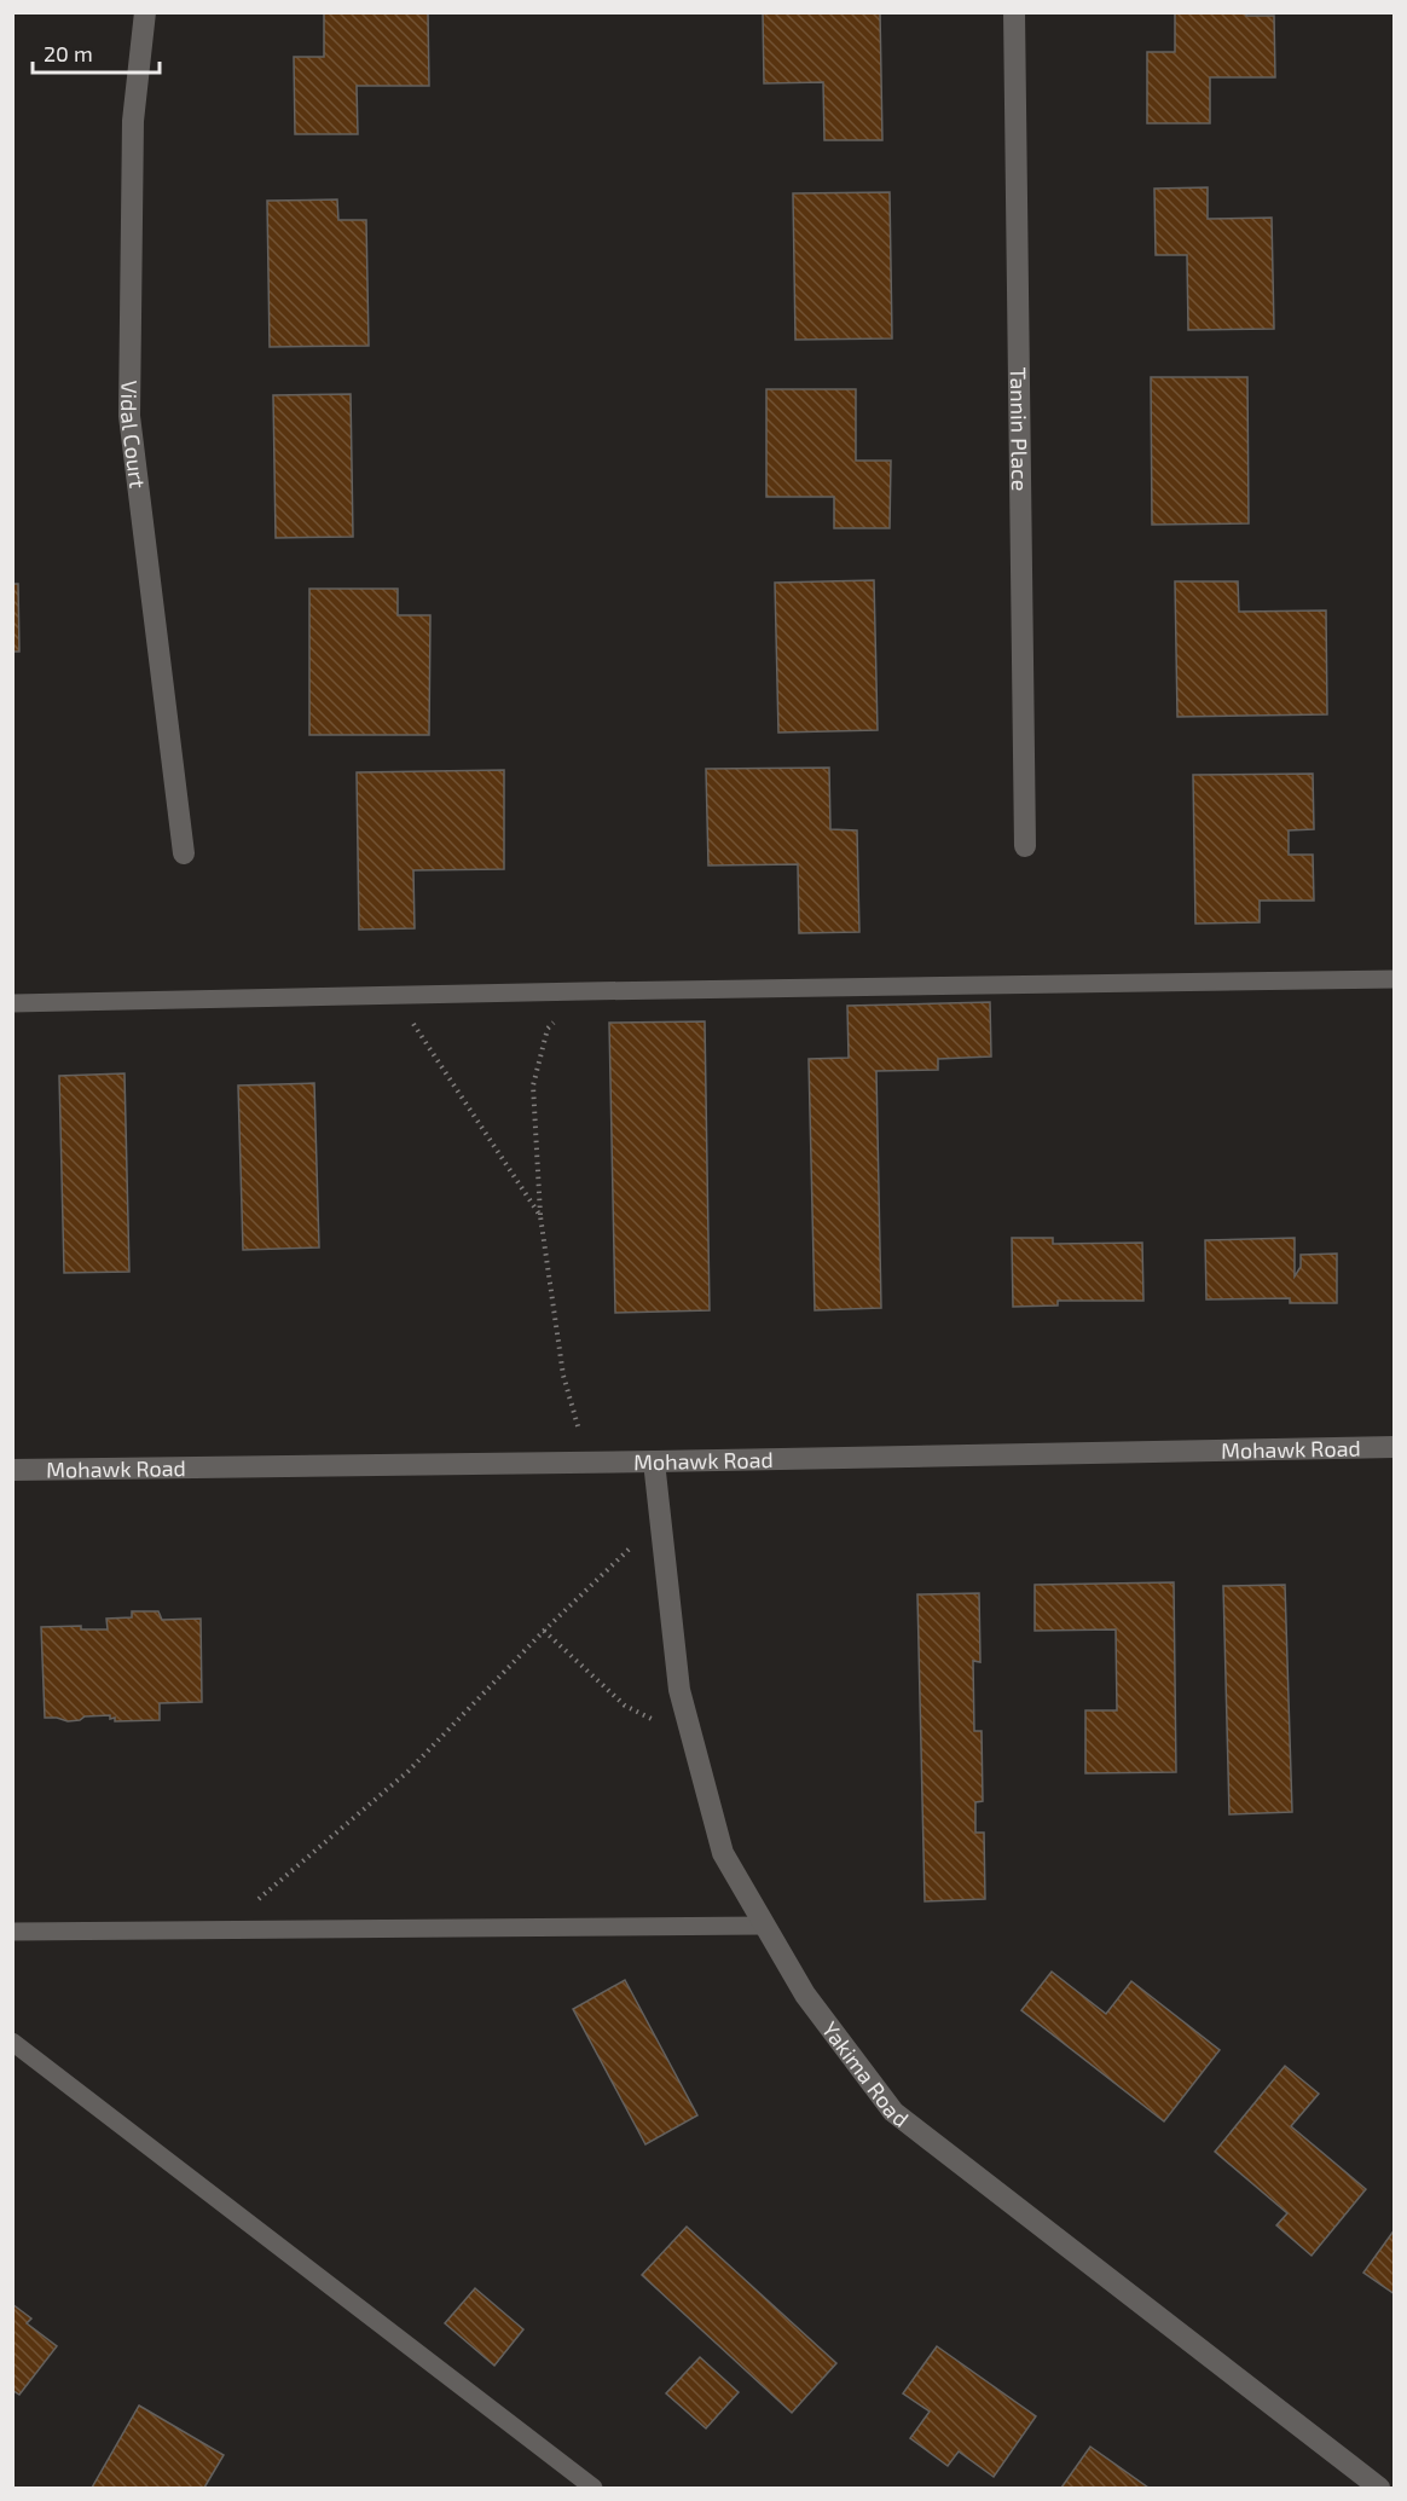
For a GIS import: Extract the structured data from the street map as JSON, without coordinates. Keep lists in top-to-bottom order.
{
  "streets": {
    "street": [
      "Tannin Place",
      "Vidal Court",
      "Mohawk Road",
      "Yakima Road"
    ]
  },
  "crossings": [
    ["Mohawk Road", "Yakima Road"]
  ],
  "scale_bar": "20 m"
}
